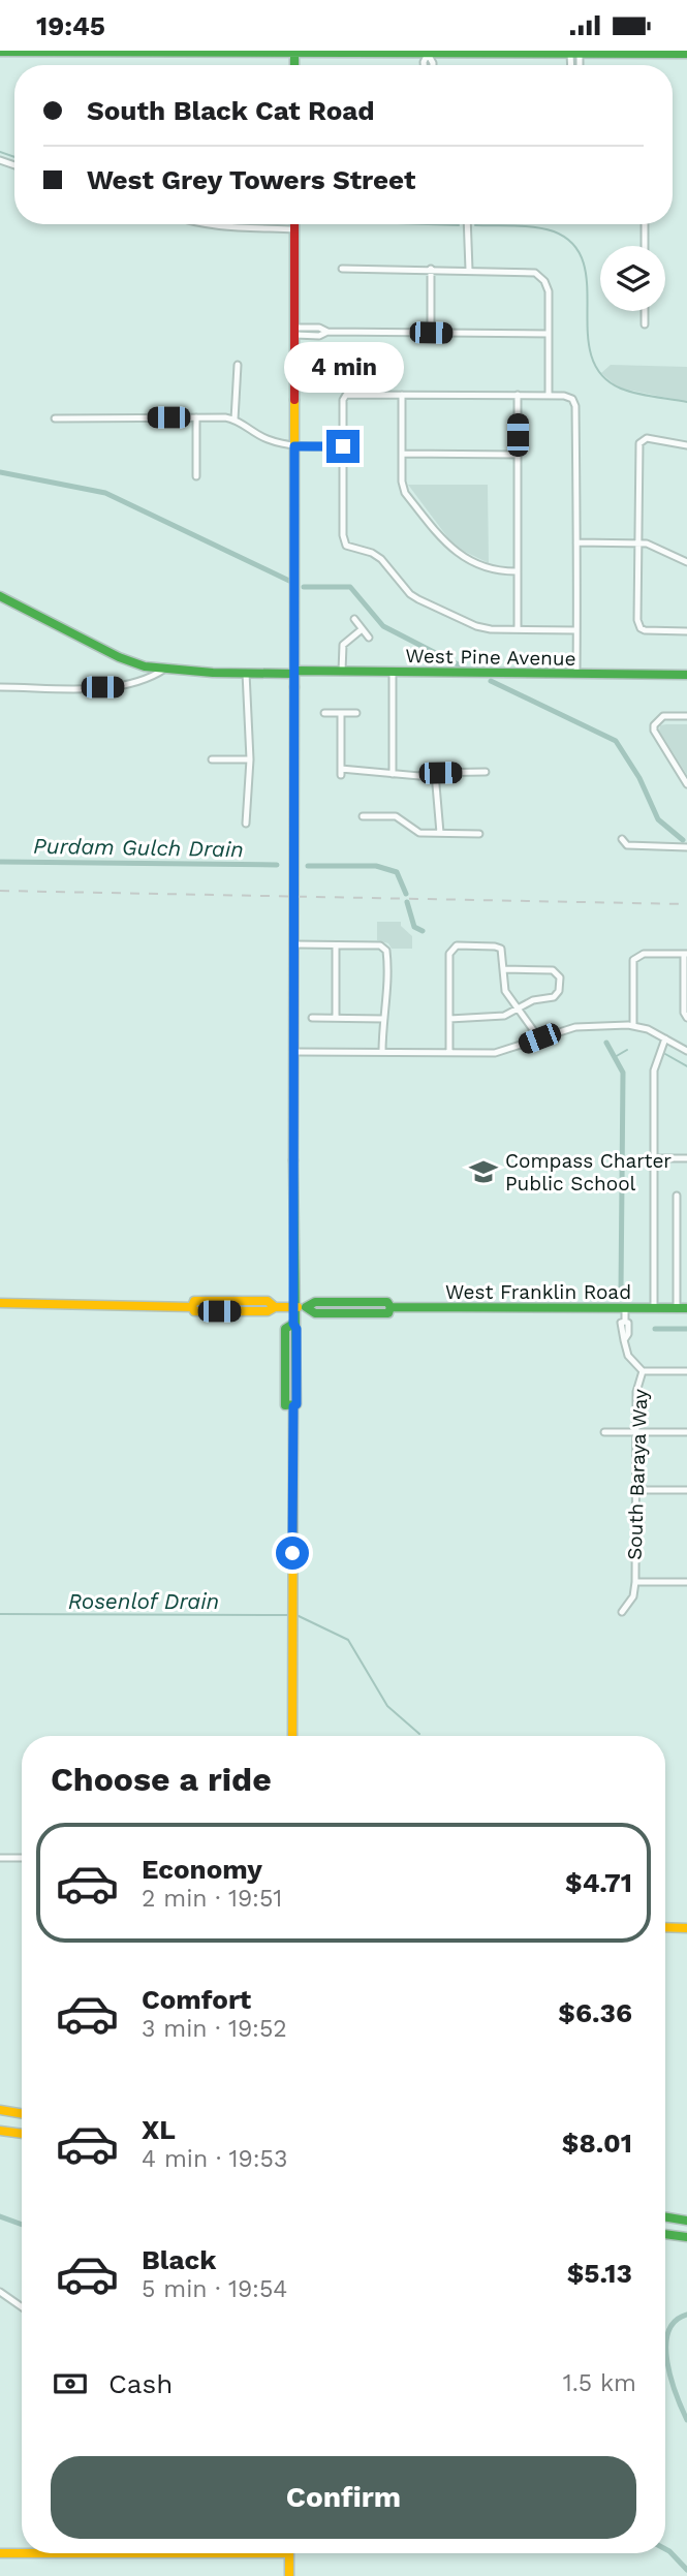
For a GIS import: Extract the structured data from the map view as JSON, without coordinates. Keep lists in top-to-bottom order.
{
  "streets": {
    "main road": ["West Pine Avenue", "West Franklin Road"],
    "street": ["South Baraya Way"]
  },
  "crossings": [
    ["West Franklin Road", "South Baraya Way"]
  ],
  "water": ["Purdam Gulch Drain", "Rosenlof Drain"],
  "places": {
    "school or university": ["Compass Charter Public School"]
  },
  "page": {
    "status": "19:45",
    "banner": ["South Black Cat Road", "West Grey Towers Street"],
    "bubble": "4 min",
    "heading": "Choose a ride",
    "list": [
      {
        "name": "Economy",
        "note": "2 min · 19:51",
        "value": "$4.71"
      },
      {
        "name": "Comfort",
        "note": "3 min · 19:52",
        "value": "$6.36"
      },
      {
        "name": "XL",
        "note": "4 min · 19:53",
        "value": "$8.01"
      },
      {
        "name": "Black",
        "note": "5 min · 19:54",
        "value": "$5.13"
      }
    ],
    "pay": ["Cash", "1.5 km"],
    "buttons": "Confirm"
  }
}
